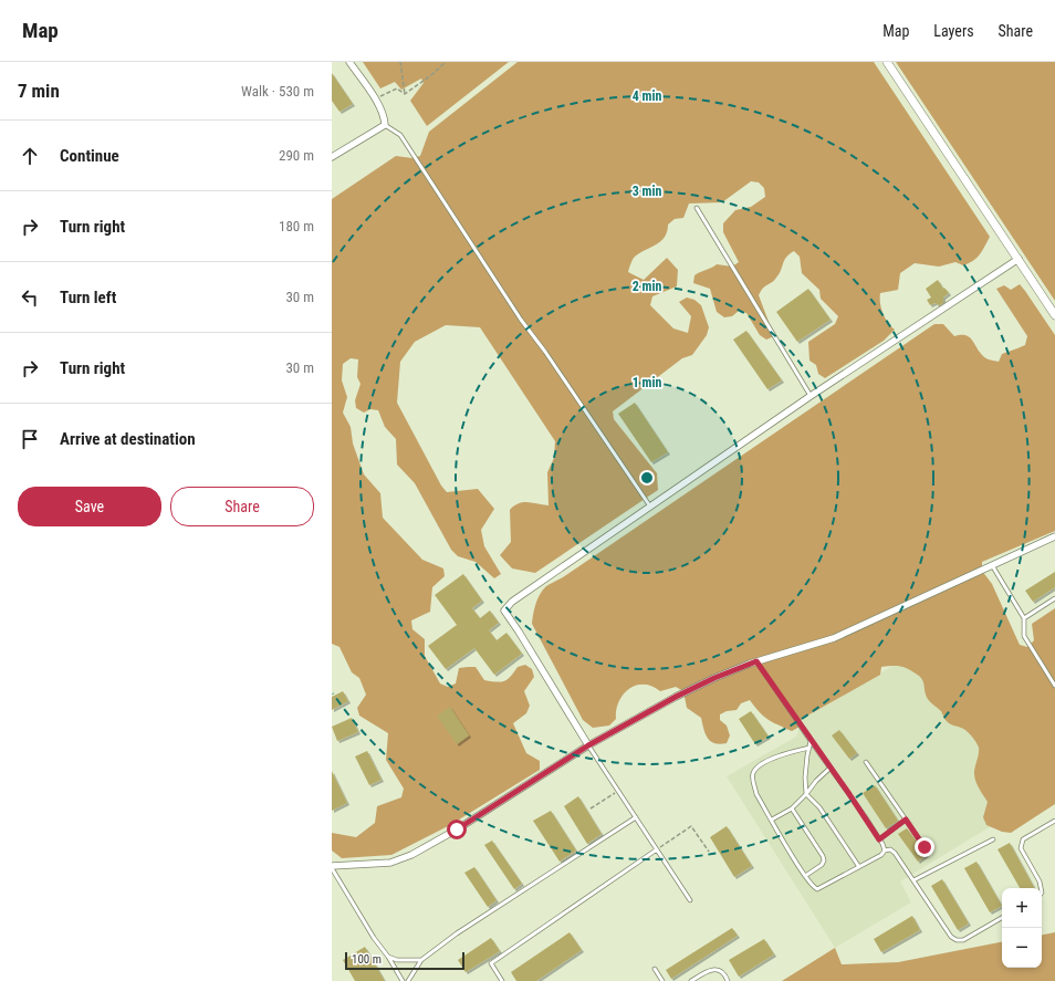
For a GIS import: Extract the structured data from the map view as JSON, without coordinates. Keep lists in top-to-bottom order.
{
  "scale_bar": "100 m",
  "page": {
    "header": "Map",
    "nav": ["Map", "Layers", "Share"],
    "heading": ["7 min", "Walk · 530 m"],
    "list": [
      ["Continue", "290 m"],
      ["Turn right", "180 m"],
      ["Turn left", "30 m"],
      ["Turn right", "30 m"],
      "Arrive at destination"
    ],
    "buttons": ["Save", "Share"],
    "map_buttons": ["+", "−"],
    "scale": "100 m"
  },
  "rings": [
    "4 min",
    "3 min",
    "2 min",
    "1 min"
  ]
}
